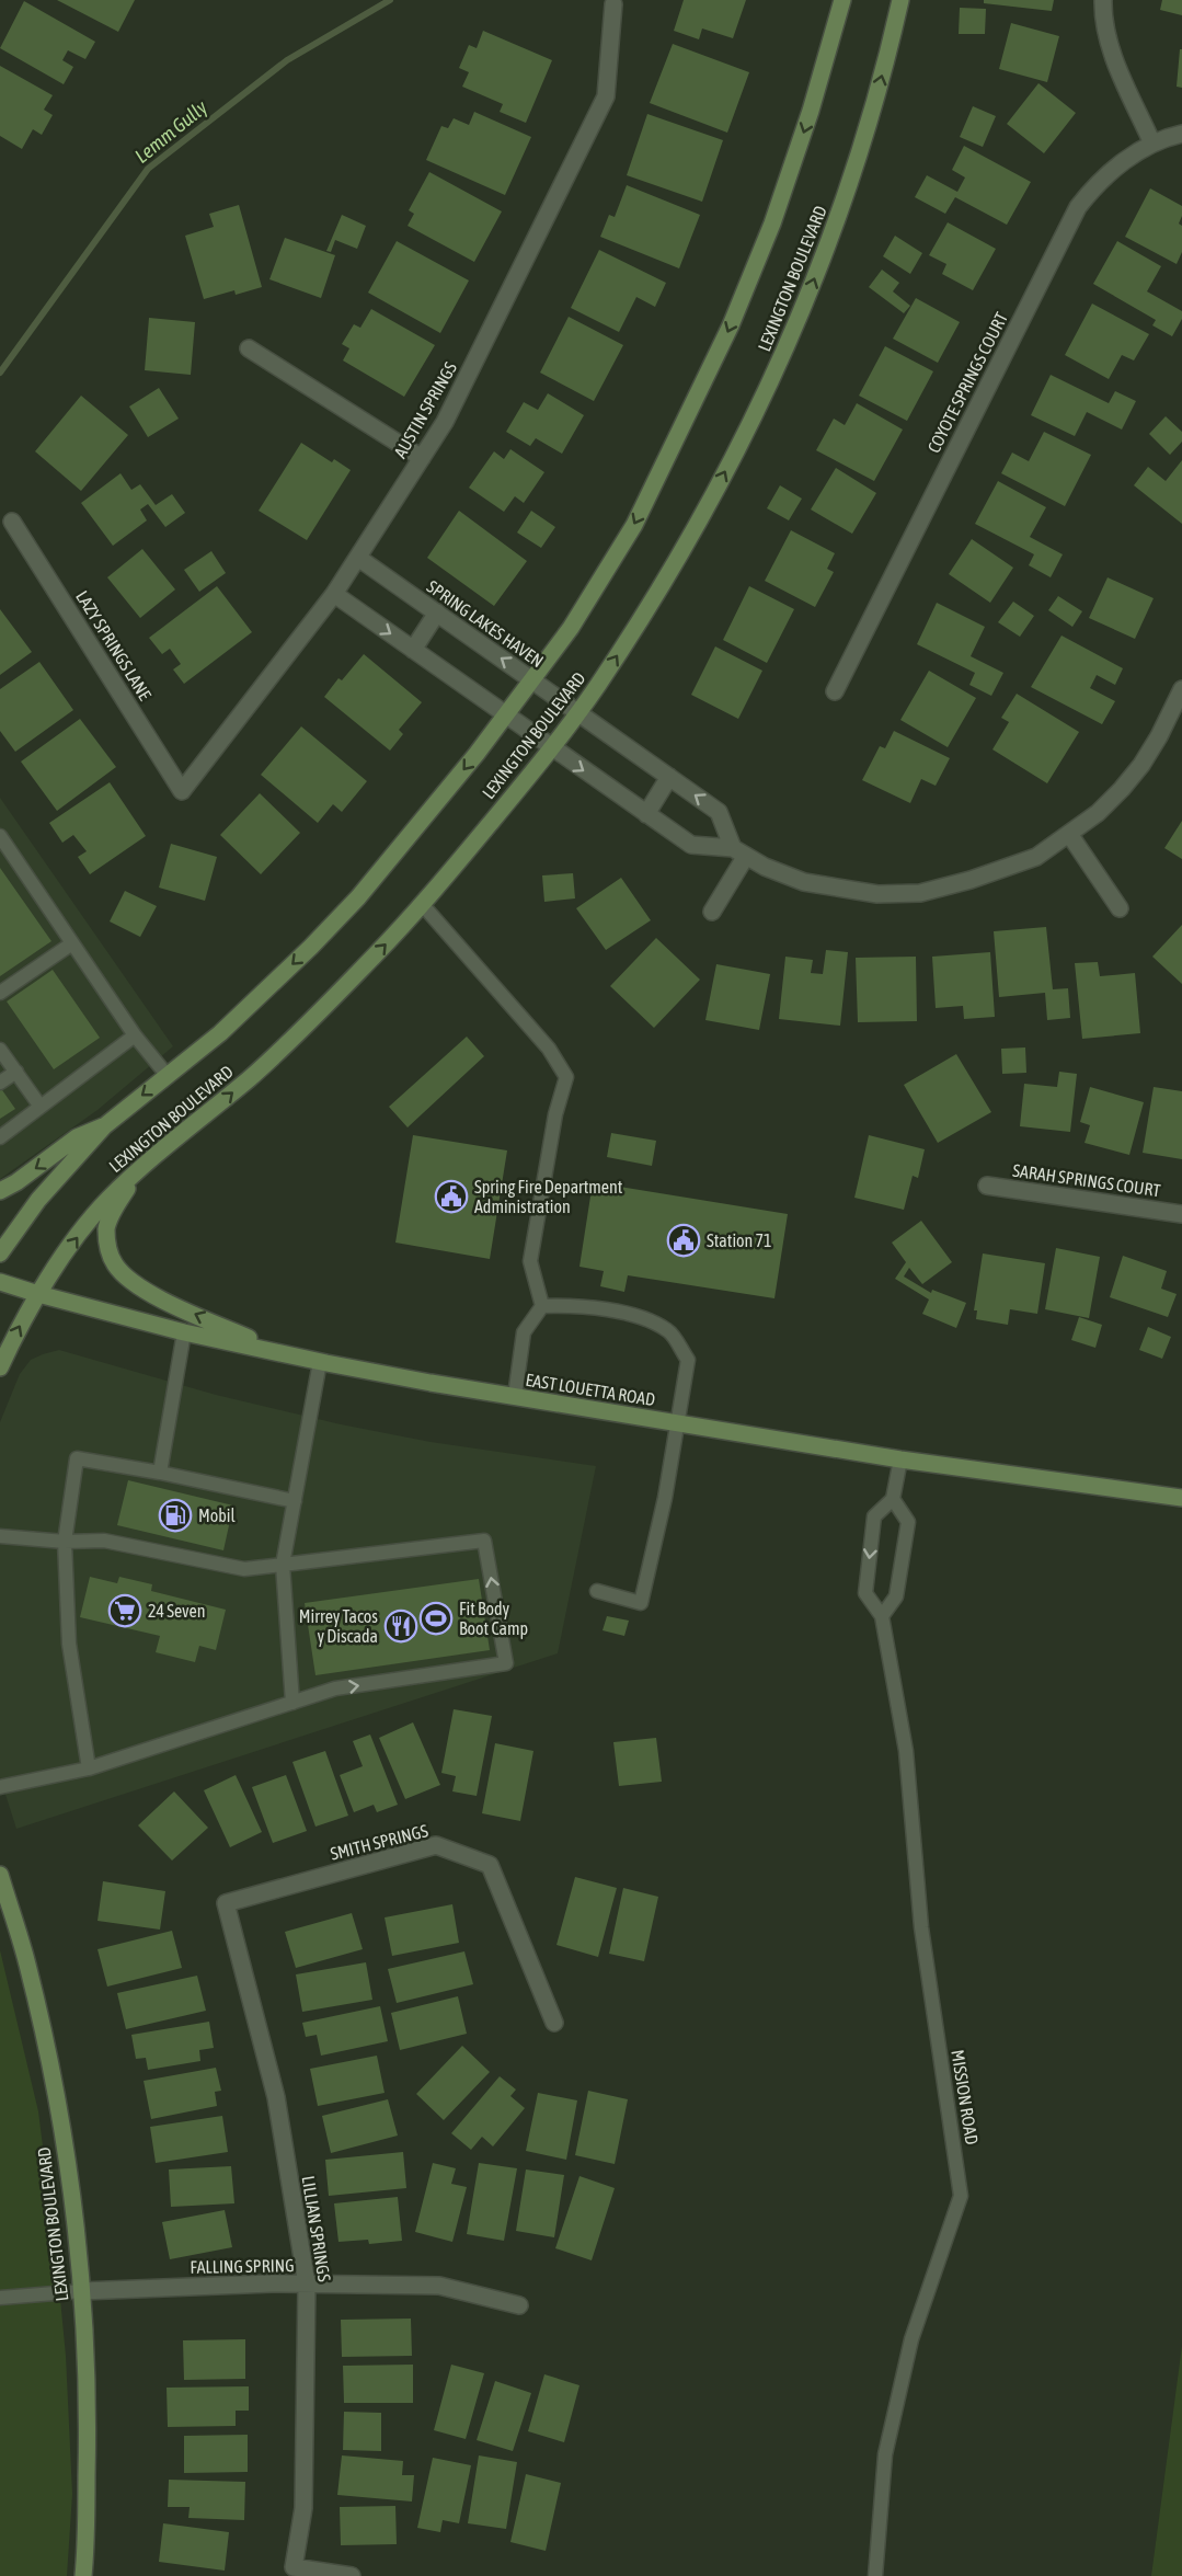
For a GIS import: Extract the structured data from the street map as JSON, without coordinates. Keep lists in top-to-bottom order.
{
  "streets": {
    "main road": ["LEXINGTON BOULEVARD", "EAST LOUETTA ROAD"],
    "street": [
      "COYOTE SPRINGS COURT",
      "AUSTIN SPRINGS",
      "SPRING LAKES HAVEN",
      "LAZY SPRINGS LANE",
      "SARAH SPRINGS COURT",
      "SMITH SPRINGS",
      "LILLIAN SPRINGS",
      "FALLING SPRING"
    ],
    "lane": ["MISSION ROAD"]
  },
  "crossings": [
    ["LEXINGTON BOULEVARD", "SPRING LAKES HAVEN"],
    ["LEXINGTON BOULEVARD", "EAST LOUETTA ROAD"],
    ["LEXINGTON BOULEVARD", "FALLING SPRING"],
    ["AUSTIN SPRINGS", "SPRING LAKES HAVEN"],
    ["AUSTIN SPRINGS", "LAZY SPRINGS LANE"],
    ["EAST LOUETTA ROAD", "MISSION ROAD"],
    ["SMITH SPRINGS", "LILLIAN SPRINGS"],
    ["LILLIAN SPRINGS", "FALLING SPRING"]
  ],
  "water": ["Lemm Gully"],
  "places": {
    "public building": ["Spring Fire Department Administration", "Station 71"],
    "fuel station": ["Mobil"],
    "supermarket": ["24 Seven"],
    "sports": ["Fit Body Boot Camp"],
    "restaurant": ["Mirrey Tacos y Discada"]
  }
}
